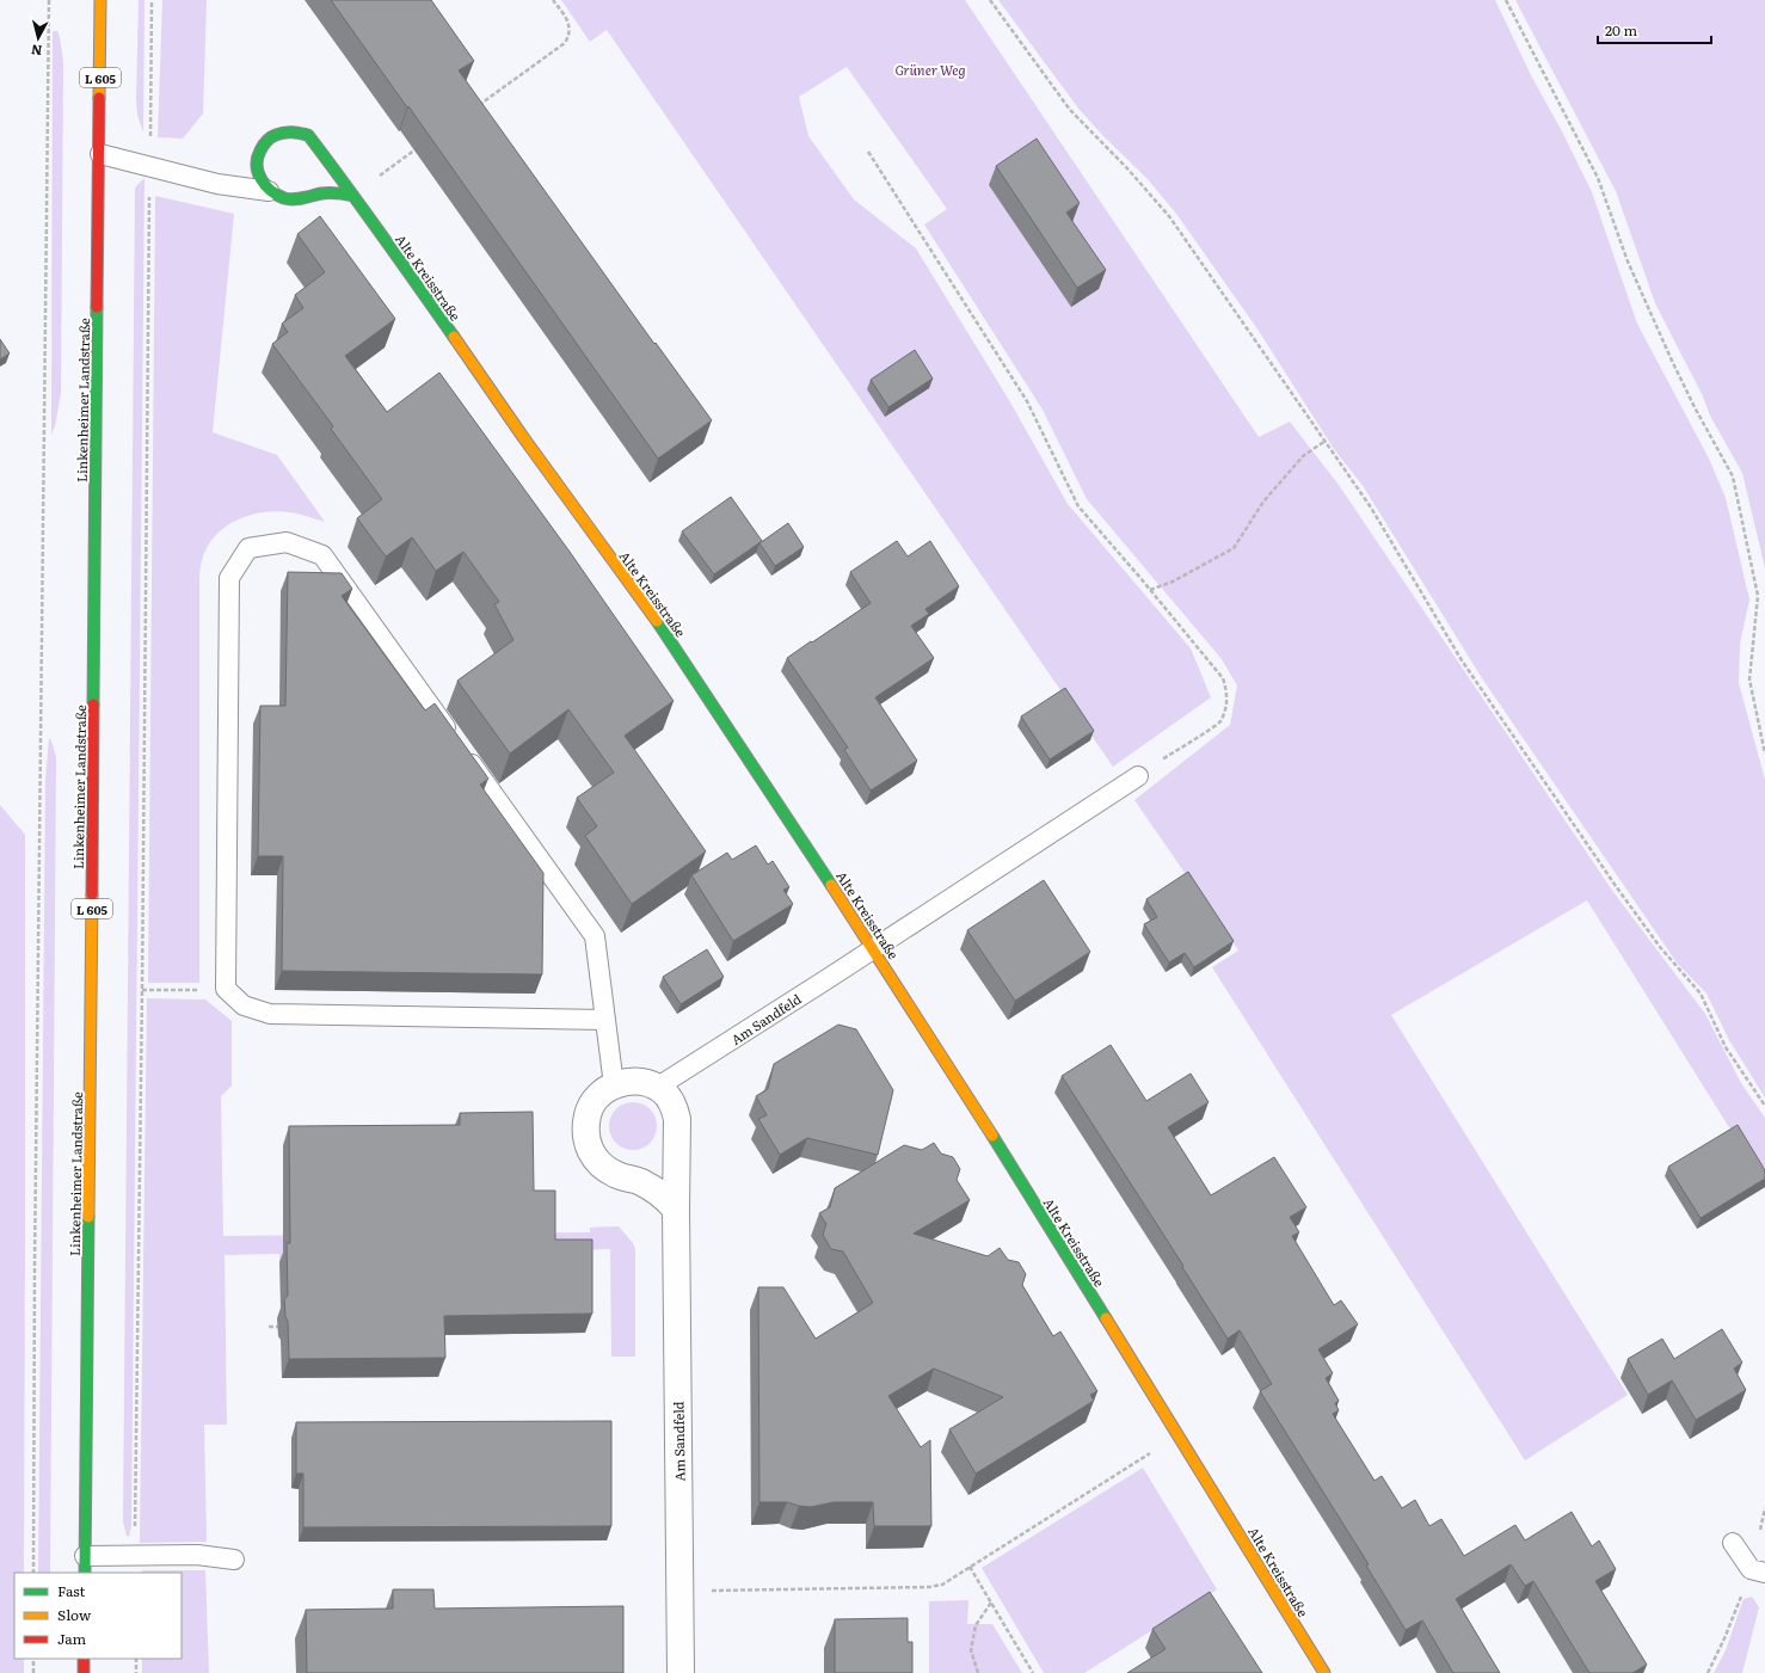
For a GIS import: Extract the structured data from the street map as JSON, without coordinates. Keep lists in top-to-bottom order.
{
  "streets": {
    "street": [
      "L 605",
      "Alte Kreisstraße",
      "Linkenheimer Landstraße",
      "Am Sandfeld"
    ]
  },
  "crossings": [
    ["Alte Kreisstraße", "Am Sandfeld"]
  ],
  "parks": ["Grüner Weg"],
  "legend": ["Fast", "Slow", "Jam"],
  "scale_bar": "20 m",
  "north": "bottom"
}
